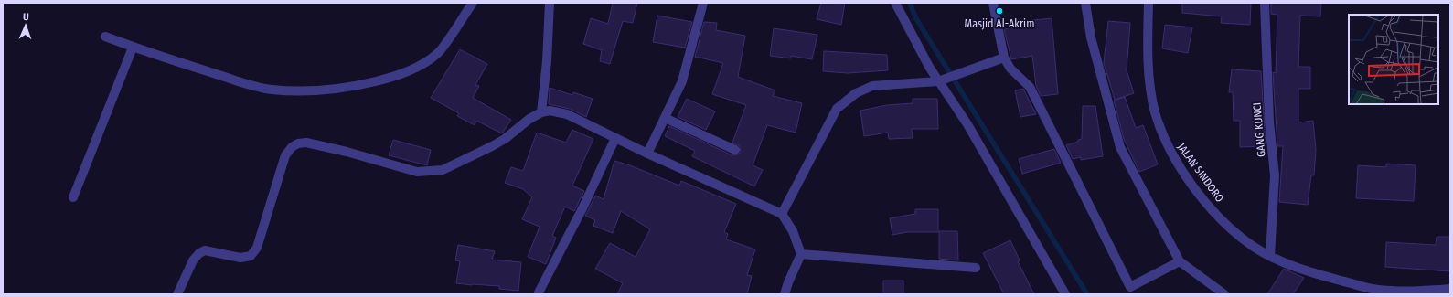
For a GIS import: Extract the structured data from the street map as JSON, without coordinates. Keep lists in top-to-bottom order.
{
  "streets": {
    "street": ["GANG KUNCI", "JALAN SINDORO"]
  },
  "crossings": [
    ["GANG KUNCI", "JALAN SINDORO"]
  ],
  "places": ["Masjid Al-Akrim"],
  "north": "top"
}
